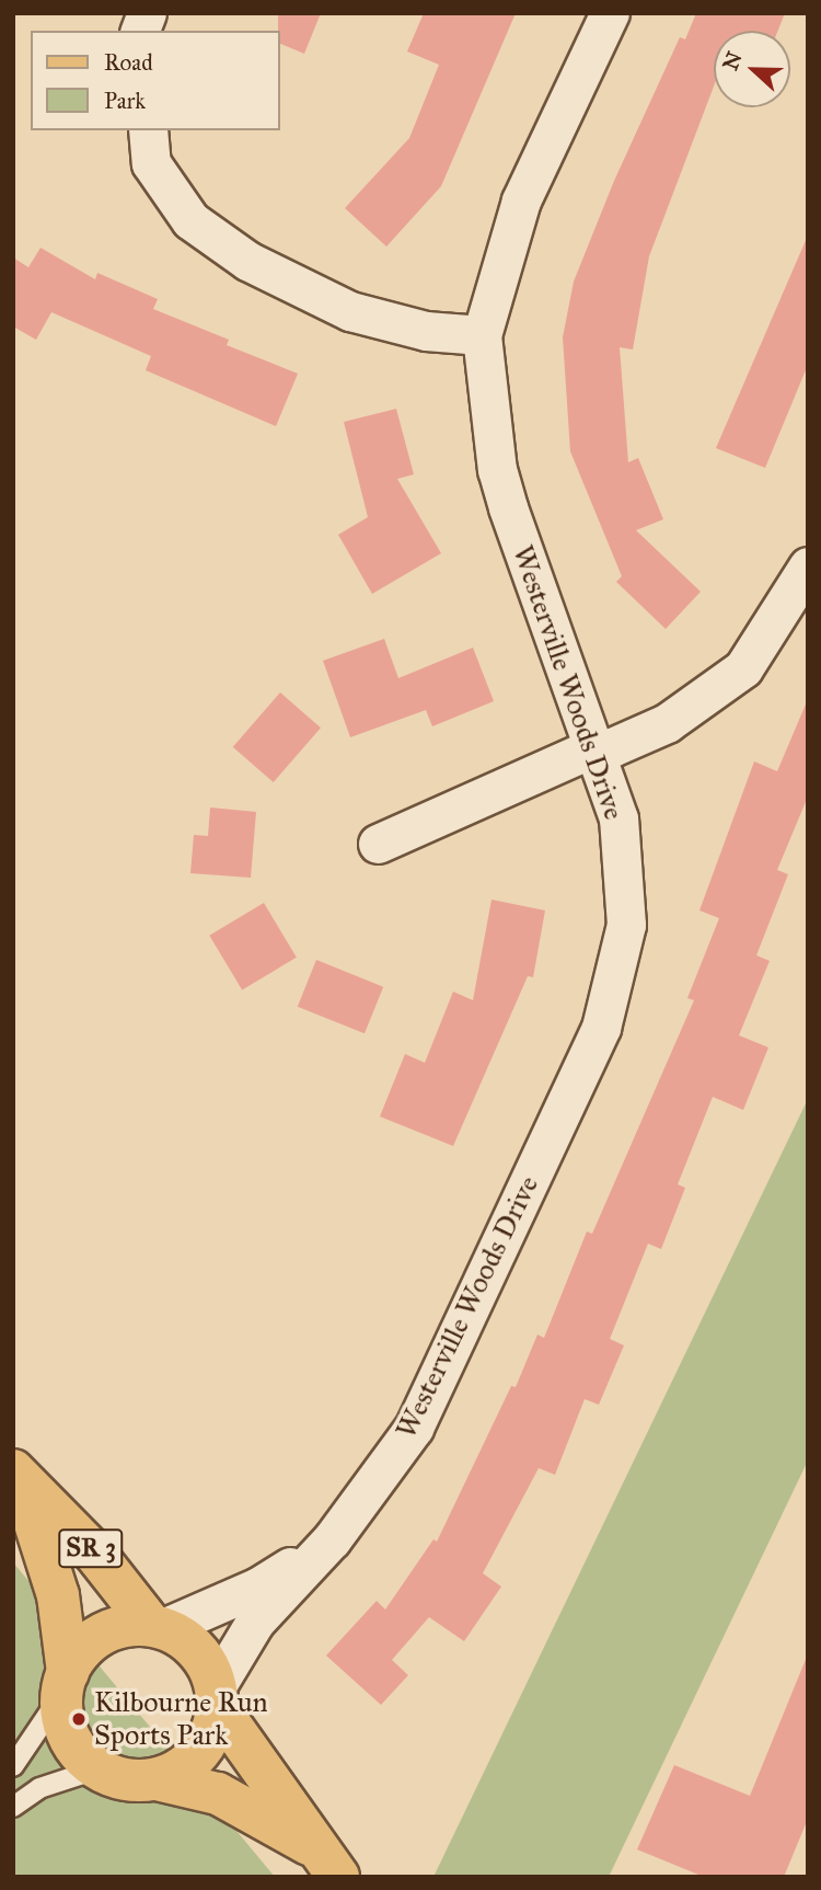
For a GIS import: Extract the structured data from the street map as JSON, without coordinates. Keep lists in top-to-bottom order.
{
  "streets": {
    "main road": ["SR 3"],
    "street": ["Westerville Woods Drive"]
  },
  "crossings": [
    ["Westerville Woods Drive", "SR 3"]
  ],
  "places": ["Kilbourne Run Sports Park"],
  "legend": ["Road", "Park"],
  "north": "left"
}
